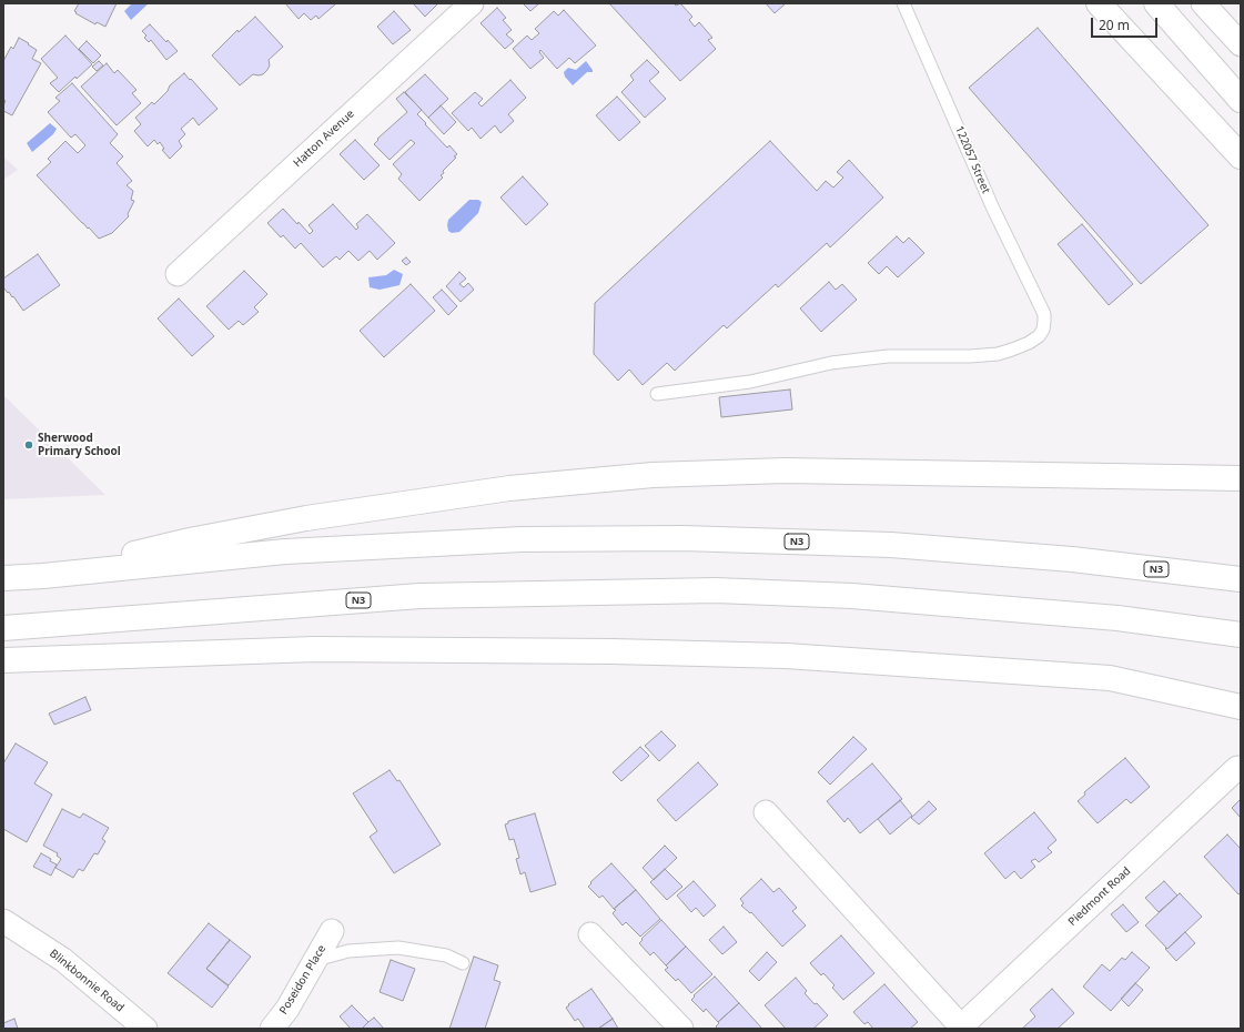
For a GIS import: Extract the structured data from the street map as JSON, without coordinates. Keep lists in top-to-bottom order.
{
  "streets": {
    "main road": ["N3"],
    "street": [
      "Hatton Avenue",
      "Piedmont Road",
      "Poseidon Place",
      "Blinkbonnie Road"
    ],
    "lane": ["122057 Street"]
  },
  "places": ["Sherwood Primary School"],
  "scale_bar": "20 m"
}
